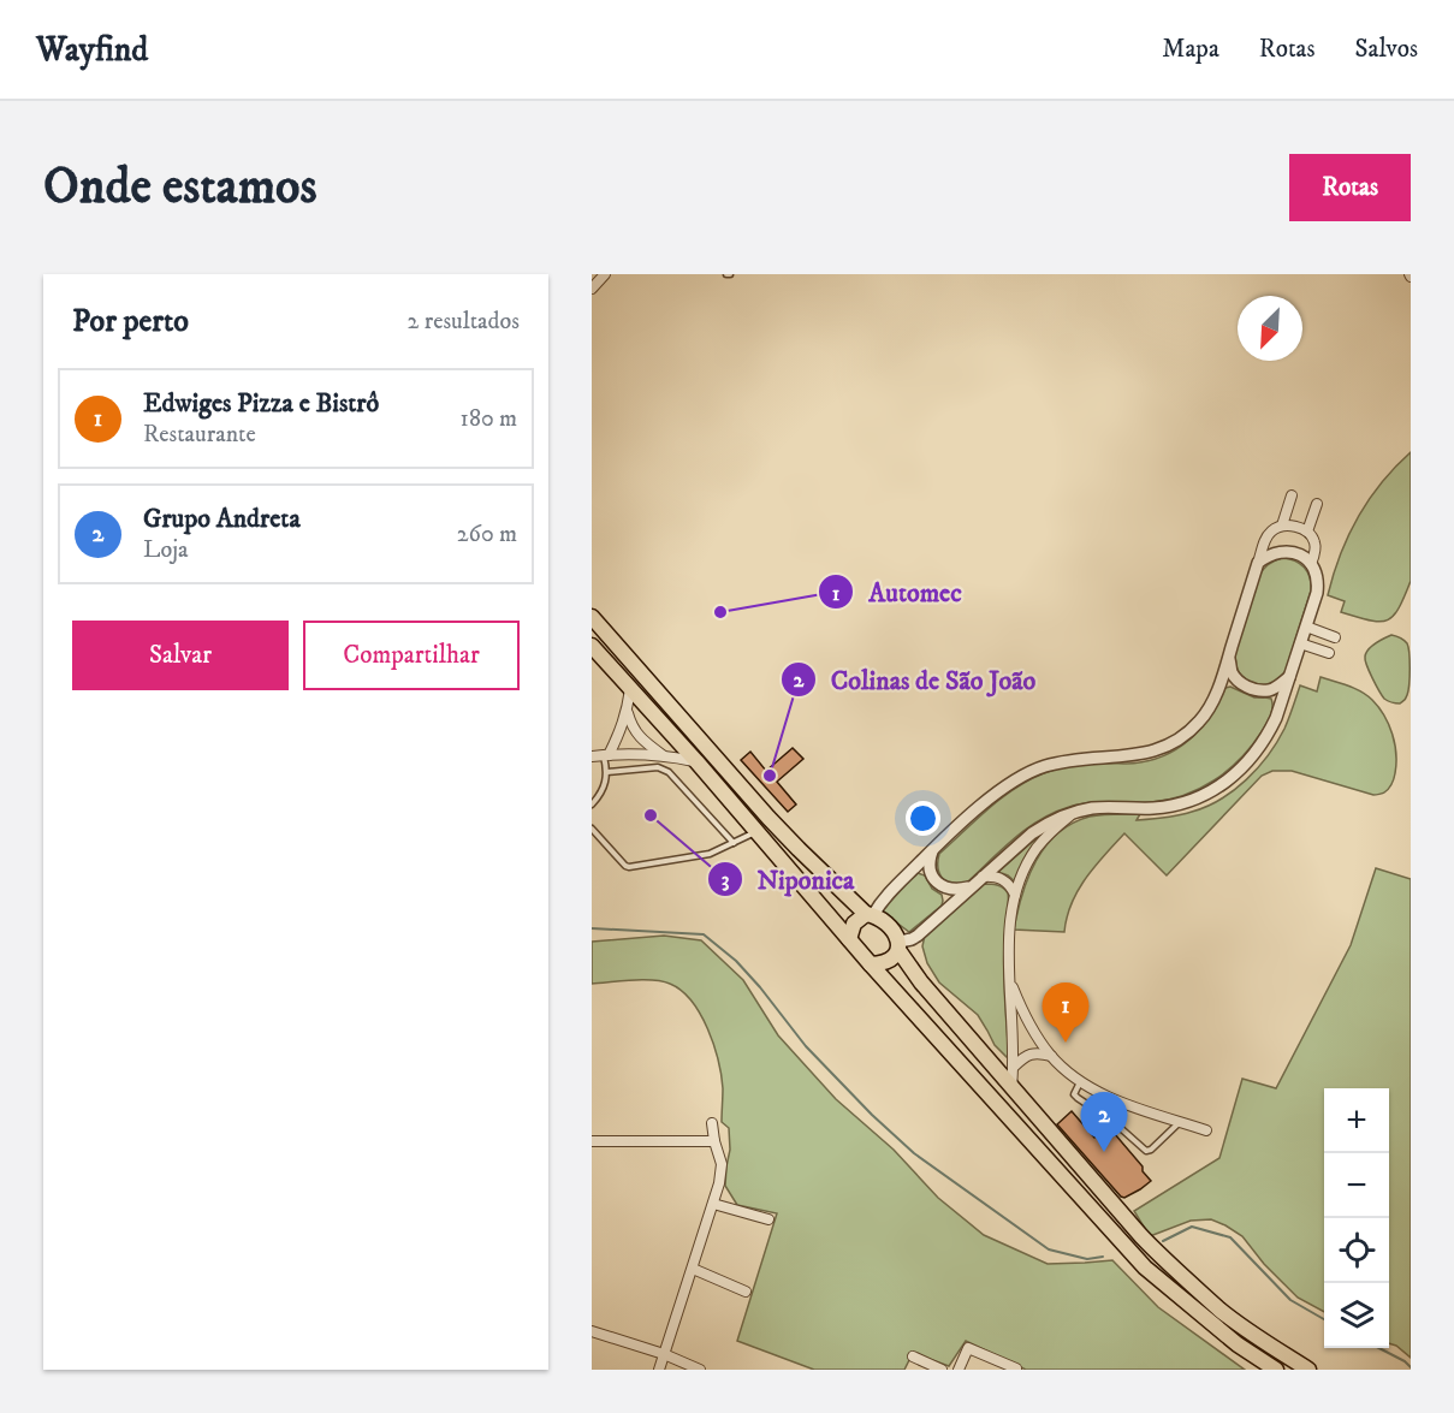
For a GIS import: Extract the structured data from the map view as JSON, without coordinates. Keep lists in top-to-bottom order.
{
  "places": ["Automec", "Colinas de São João", "Niponica"],
  "north": "bottom left",
  "page": {
    "header": "Wayfind",
    "nav": ["Mapa", "Rotas", "Salvos"],
    "buttons": [
      "Rotas",
      ["Salvar", "Compartilhar"]
    ],
    "title": "Onde estamos",
    "heading": ["Por perto", "2 resultados"],
    "list": [
      {
        "mark": "1",
        "name": "Edwiges Pizza e Bistrô",
        "note": "Restaurante",
        "value": "180 m"
      },
      {
        "mark": "2",
        "name": "Grupo Andreta",
        "note": "Loja",
        "value": "260 m"
      }
    ],
    "pins": ["1", "2"],
    "map_buttons": ["+", "−"]
  }
}
